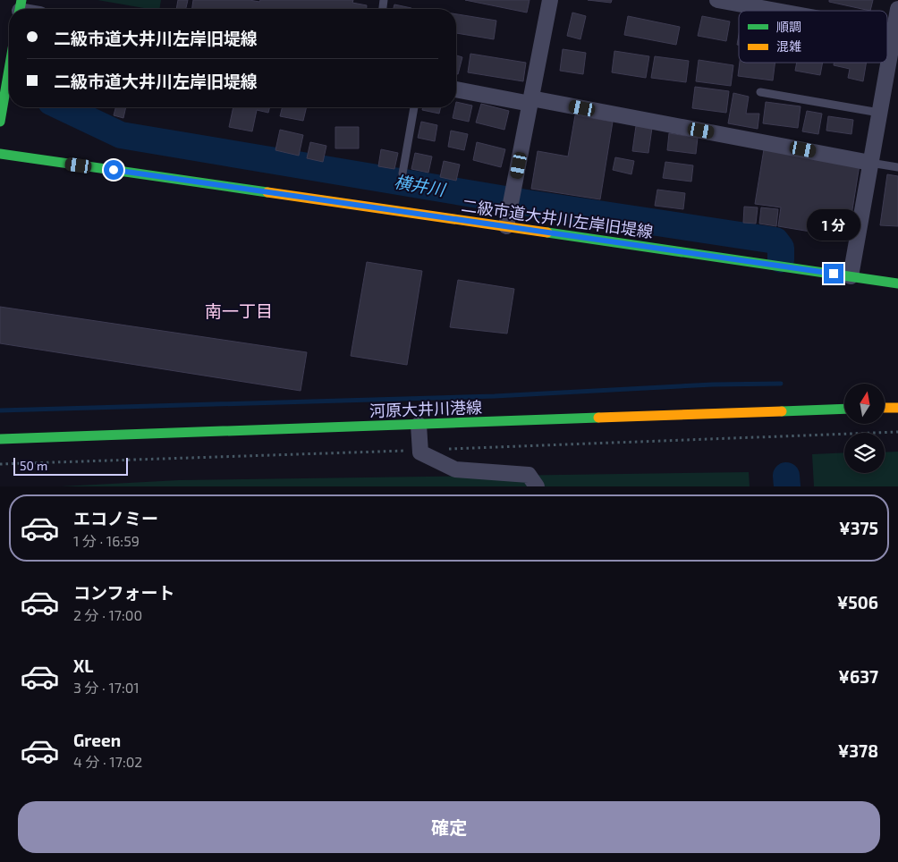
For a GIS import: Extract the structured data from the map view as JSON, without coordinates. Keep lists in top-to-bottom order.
{
  "streets": {
    "street": ["二級市道大井川左岸旧堤線", "河原大井川港線"]
  },
  "districts": ["南一丁目"],
  "water": ["横井川"],
  "legend": ["順調", "混雑"],
  "scale_bar": "50 m",
  "north": "top",
  "page": {
    "banner": ["二級市道大井川左岸旧堤線", "二級市道大井川左岸旧堤線"],
    "bubble": "1 分",
    "scale": "50 m",
    "list": [
      {
        "name": "エコノミー",
        "note": "1 分 · 16:59",
        "value": "¥375"
      },
      {
        "name": "コンフォート",
        "note": "2 分 · 17:00",
        "value": "¥506"
      },
      {
        "name": "XL",
        "note": "3 分 · 17:01",
        "value": "¥637"
      },
      {
        "name": "Green",
        "note": "4 分 · 17:02",
        "value": "¥378"
      }
    ],
    "buttons": "確定"
  }
}
